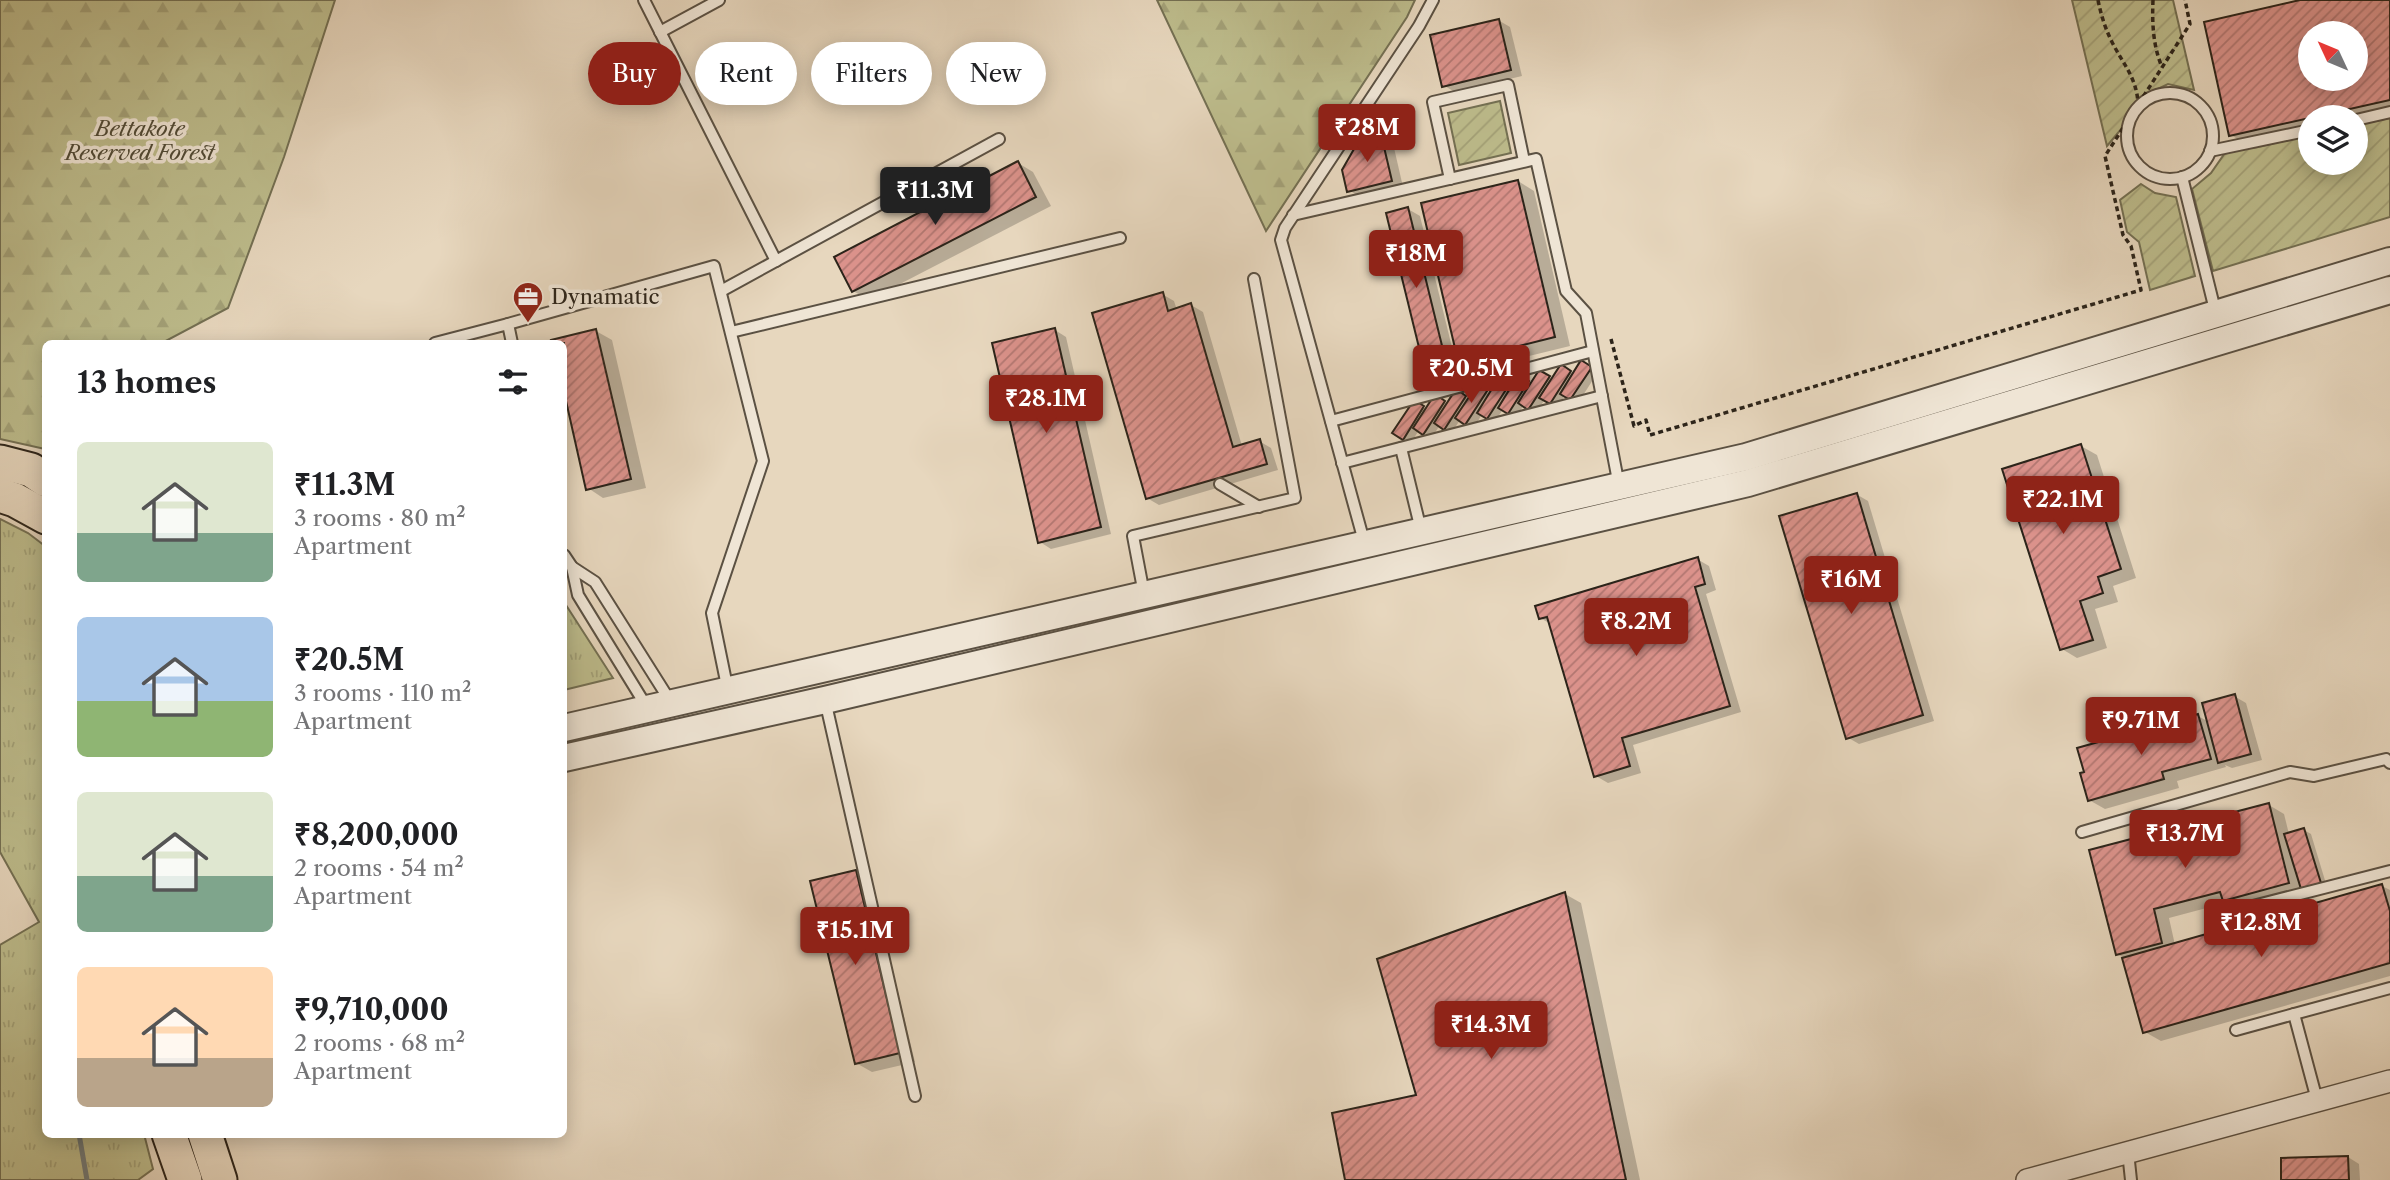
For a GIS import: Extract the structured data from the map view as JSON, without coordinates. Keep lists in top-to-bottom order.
{
  "parks": ["Bettakote Reserved Forest"],
  "places": {
    "office": ["Dynamatic"]
  },
  "north": "top left",
  "page": {
    "chip": [
      "Buy",
      "Rent",
      "Filters",
      "New"
    ],
    "price": [
      "₹28M",
      "₹11.3M",
      "₹18M",
      "₹20.5M",
      "₹28.1M",
      "₹22.1M",
      "₹16M",
      "₹8.2M",
      "₹9.71M",
      "₹13.7M",
      "₹12.8M",
      "₹15.1M",
      "₹14.3M"
    ],
    "heading": "13 homes",
    "list": [
      {
        "name": "₹11.3M",
        "note": "3 rooms · 80 m² · Apartment"
      },
      {
        "name": "₹20.5M",
        "note": "3 rooms · 110 m² · Apartment"
      },
      {
        "name": "₹8,200,000",
        "note": "2 rooms · 54 m² · Apartment"
      },
      {
        "name": "₹9,710,000",
        "note": "2 rooms · 68 m² · Apartment"
      }
    ]
  }
}
